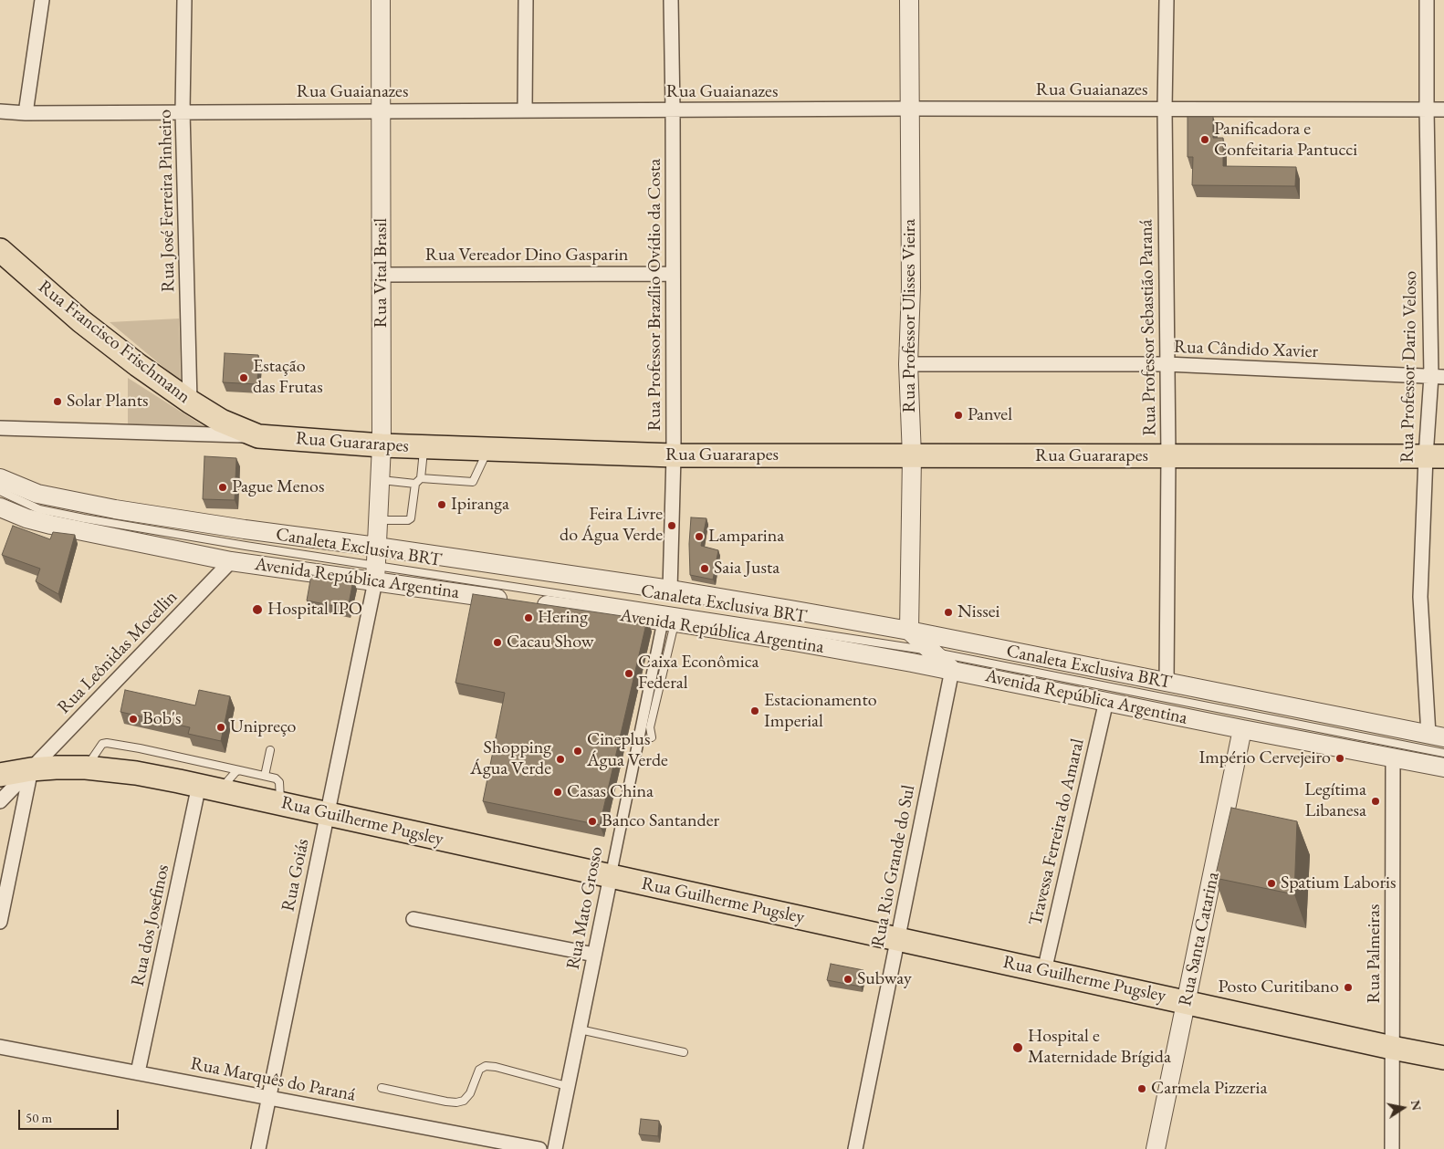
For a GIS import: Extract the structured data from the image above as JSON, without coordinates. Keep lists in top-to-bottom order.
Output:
{
  "streets": {
    "main road": ["Rua Francisco Frischmann", "Rua Guararapes", "Rua Guilherme Pugsley"],
    "street": [
      "Rua Guaianazes",
      "Rua José Ferreira Pinheiro",
      "Rua Vereador Dino Gasparin",
      "Rua Vital Brasil",
      "Rua Professor Brazílio Ovídio da Costa",
      "Rua Professor Ulisses Vieira",
      "Rua Professor Sebastião Paraná",
      "Rua Cândido Xavier",
      "Rua Professor Dario Veloso",
      "Avenida República Argentina",
      "Rua Leônidas Mocellin",
      "Travessa Ferreira do Amaral",
      "Rua Rio Grande do Sul",
      "Rua Goiás",
      "Rua Mato Grosso",
      "Rua dos Josefinos",
      "Rua Santa Catarina",
      "Rua Palmeiras",
      "Rua Marquês do Paraná"
    ],
    "lane": ["Canaleta Exclusiva BRT"]
  },
  "crossings": [
    ["Rua Guaianazes", "Rua José Ferreira Pinheiro"],
    ["Rua Guaianazes", "Rua Vital Brasil"],
    ["Rua Guaianazes", "Rua Professor Brazílio Ovídio da Costa"],
    ["Rua Guaianazes", "Rua Professor Ulisses Vieira"],
    ["Rua Guaianazes", "Rua Professor Sebastião Paraná"],
    ["Rua Guaianazes", "Rua Professor Dario Veloso"],
    ["Rua José Ferreira Pinheiro", "Rua Francisco Frischmann"],
    ["Rua Vereador Dino Gasparin", "Rua Vital Brasil"],
    ["Rua Vereador Dino Gasparin", "Rua Professor Brazílio Ovídio da Costa"],
    ["Rua Vital Brasil", "Rua Guararapes"],
    ["Rua Vital Brasil", "Canaleta Exclusiva BRT"],
    ["Rua Vital Brasil", "Avenida República Argentina"],
    ["Rua Vital Brasil", "Rua Goiás"],
    ["Rua Professor Brazílio Ovídio da Costa", "Rua Guararapes"],
    ["Rua Professor Brazílio Ovídio da Costa", "Avenida República Argentina"],
    ["Rua Professor Ulisses Vieira", "Rua Cândido Xavier"],
    ["Rua Professor Ulisses Vieira", "Rua Guararapes"],
    ["Rua Professor Ulisses Vieira", "Avenida República Argentina"],
    ["Rua Professor Sebastião Paraná", "Rua Cândido Xavier"],
    ["Rua Professor Sebastião Paraná", "Rua Guararapes"],
    ["Rua Professor Sebastião Paraná", "Avenida República Argentina"],
    ["Rua Francisco Frischmann", "Rua Guararapes"],
    ["Rua Cândido Xavier", "Rua Professor Dario Veloso"],
    ["Rua Professor Dario Veloso", "Rua Guararapes"],
    ["Rua Professor Dario Veloso", "Avenida República Argentina"],
    ["Canaleta Exclusiva BRT", "Avenida República Argentina"],
    ["Canaleta Exclusiva BRT", "Rua Goiás"],
    ["Avenida República Argentina", "Rua Leônidas Mocellin"],
    ["Avenida República Argentina", "Travessa Ferreira do Amaral"],
    ["Avenida República Argentina", "Rua Rio Grande do Sul"],
    ["Avenida República Argentina", "Rua Goiás"],
    ["Avenida República Argentina", "Rua Mato Grosso"],
    ["Avenida República Argentina", "Rua Santa Catarina"],
    ["Avenida República Argentina", "Rua Palmeiras"],
    ["Rua Leônidas Mocellin", "Rua Guilherme Pugsley"],
    ["Rua Guilherme Pugsley", "Travessa Ferreira do Amaral"],
    ["Rua Guilherme Pugsley", "Rua Rio Grande do Sul"],
    ["Rua Guilherme Pugsley", "Rua Goiás"],
    ["Rua Guilherme Pugsley", "Rua Mato Grosso"],
    ["Rua Guilherme Pugsley", "Rua dos Josefinos"],
    ["Rua Guilherme Pugsley", "Rua Santa Catarina"],
    ["Rua Guilherme Pugsley", "Rua Palmeiras"],
    ["Rua Goiás", "Rua Marquês do Paraná"],
    ["Rua dos Josefinos", "Rua Marquês do Paraná"]
  ],
  "places": [
    "Panificadora e Confeitaria Pantucci",
    "Estação das Frutas",
    "Solar Plants",
    "Panvel",
    "Pague Menos",
    "Ipiranga",
    "Feira Livre do Água Verde",
    "Lamparina",
    "Saia Justa",
    "Hospital IPO",
    "Nissei",
    "Hering",
    "Cacau Show",
    "Caixa Econômica Federal",
    "Estacionamento Imperial",
    "Bob's",
    "Unipreço",
    "Cineplus Água Verde",
    "Império Cervejeiro",
    "Shopping Água Verde",
    "Casas China",
    "Legítima Libanesa",
    "Banco Santander",
    "Spatium Laboris",
    "Subway",
    "Posto Curitibano",
    "Hospital e Maternidade Brígida",
    "Carmela Pizzeria"
  ],
  "scale_bar": "50 m",
  "north": "right"
}
